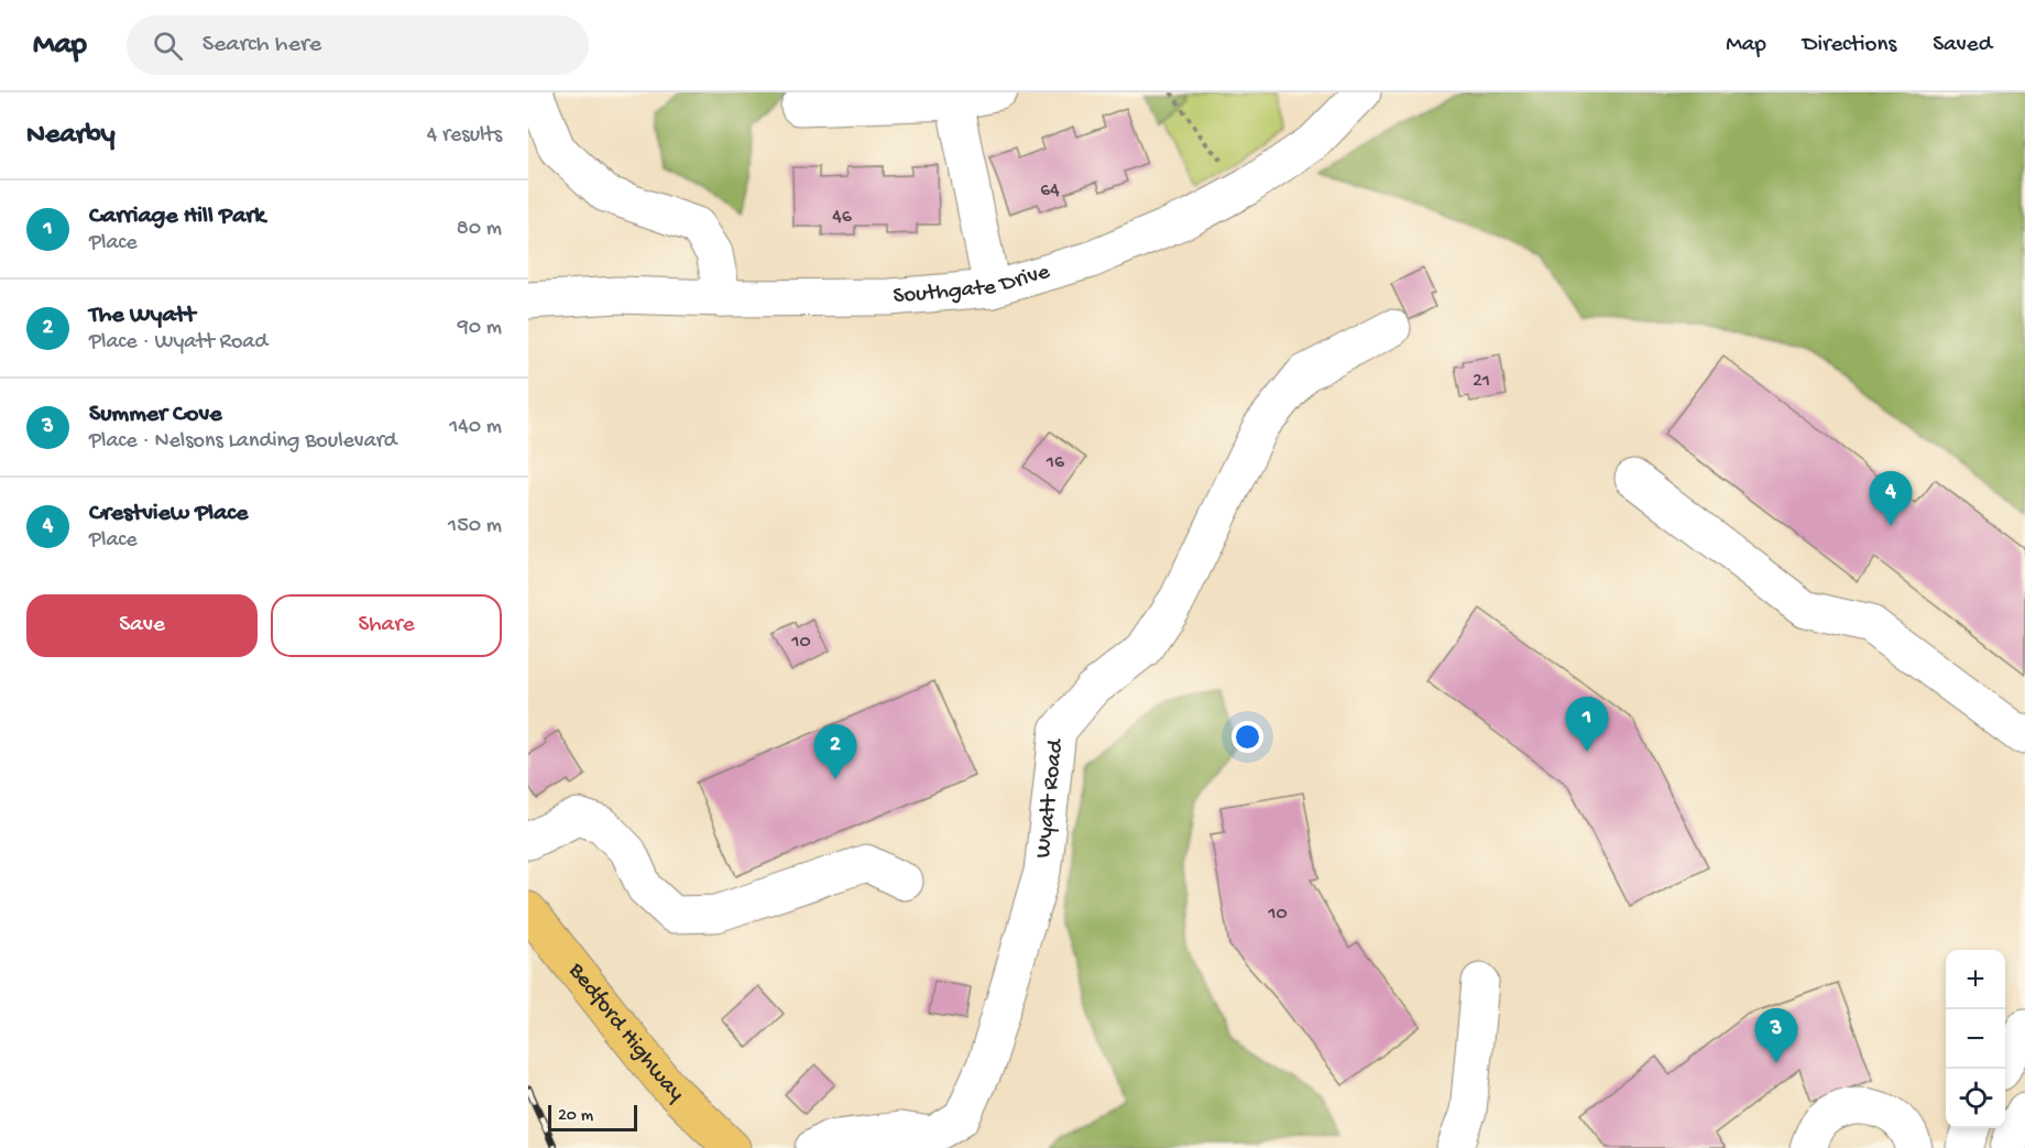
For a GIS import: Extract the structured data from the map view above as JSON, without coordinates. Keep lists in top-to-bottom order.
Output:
{
  "streets": {
    "main road": ["Bedford Highway"],
    "street": ["Southgate Drive", "Wyatt Road"]
  },
  "house_numbers": [
    "64",
    "46",
    "21",
    "16",
    "10",
    "10"
  ],
  "scale_bar": "20 m",
  "page": {
    "header": "Map",
    "search": "Search here",
    "nav": ["Map", "Directions", "Saved"],
    "heading": ["Nearby", "4 results"],
    "list": [
      {
        "mark": "1",
        "name": "Carriage Hill Park",
        "note": "Place",
        "value": "80 m"
      },
      {
        "mark": "2",
        "name": "The Wyatt",
        "note": "Place · Wyatt Road",
        "value": "90 m"
      },
      {
        "mark": "3",
        "name": "Summer Cove",
        "note": "Place · Nelsons Landing Boulevard",
        "value": "140 m"
      },
      {
        "mark": "4",
        "name": "Crestview Place",
        "note": "Place",
        "value": "150 m"
      }
    ],
    "pins": [
      "4",
      "1",
      "2",
      "3"
    ],
    "buttons": ["Save", "Share"],
    "map_buttons": ["+", "−"],
    "scale": "20 m"
  }
}
